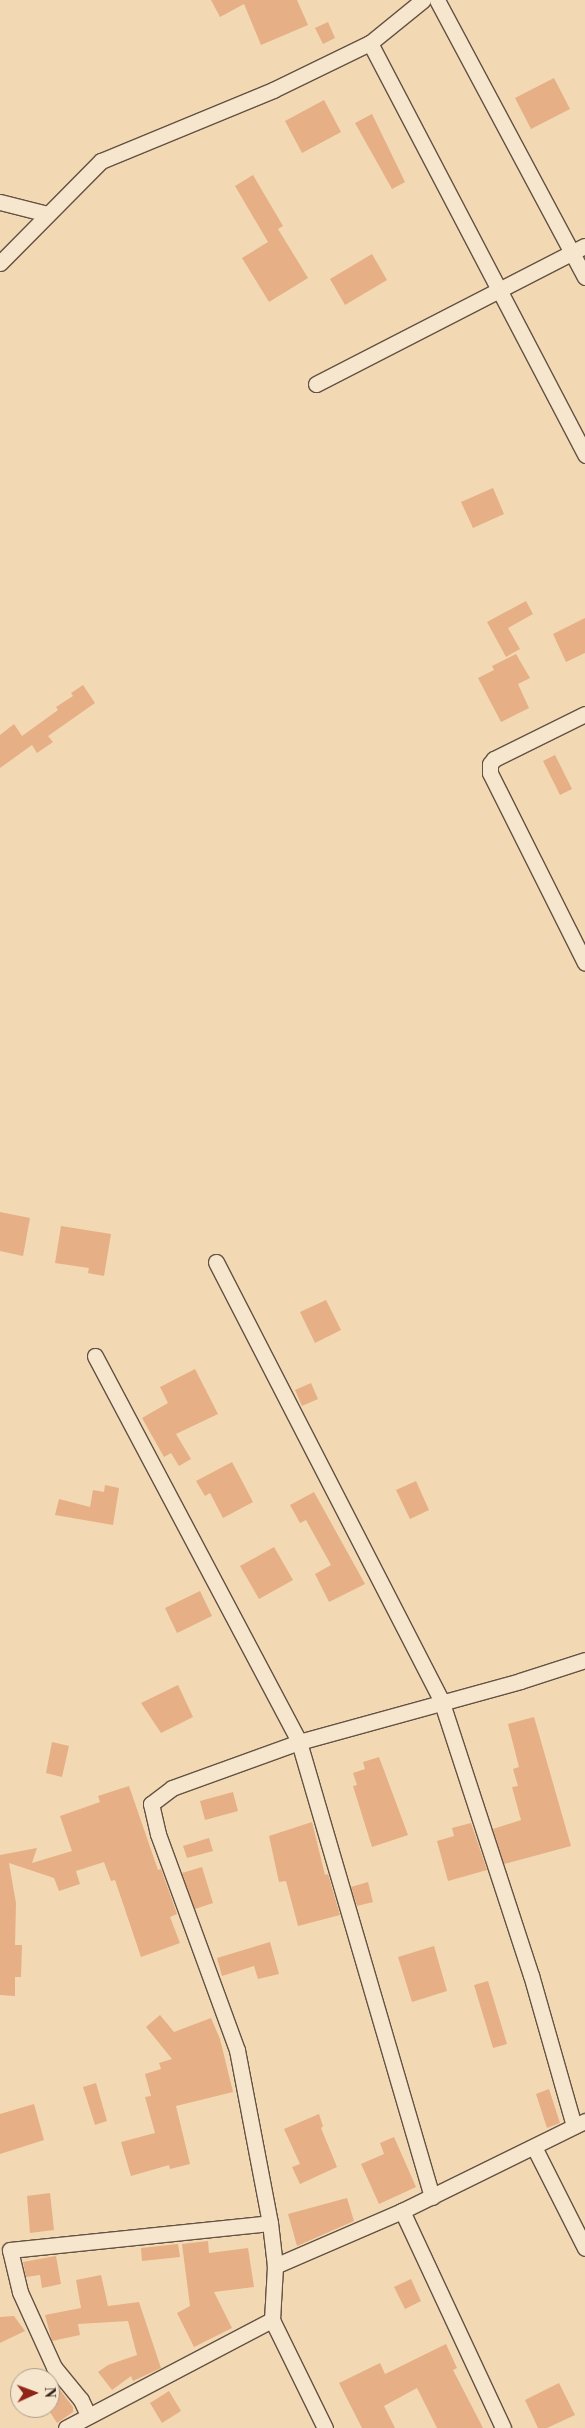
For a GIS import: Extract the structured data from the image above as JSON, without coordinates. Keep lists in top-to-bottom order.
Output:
{
  "north": "right"
}
